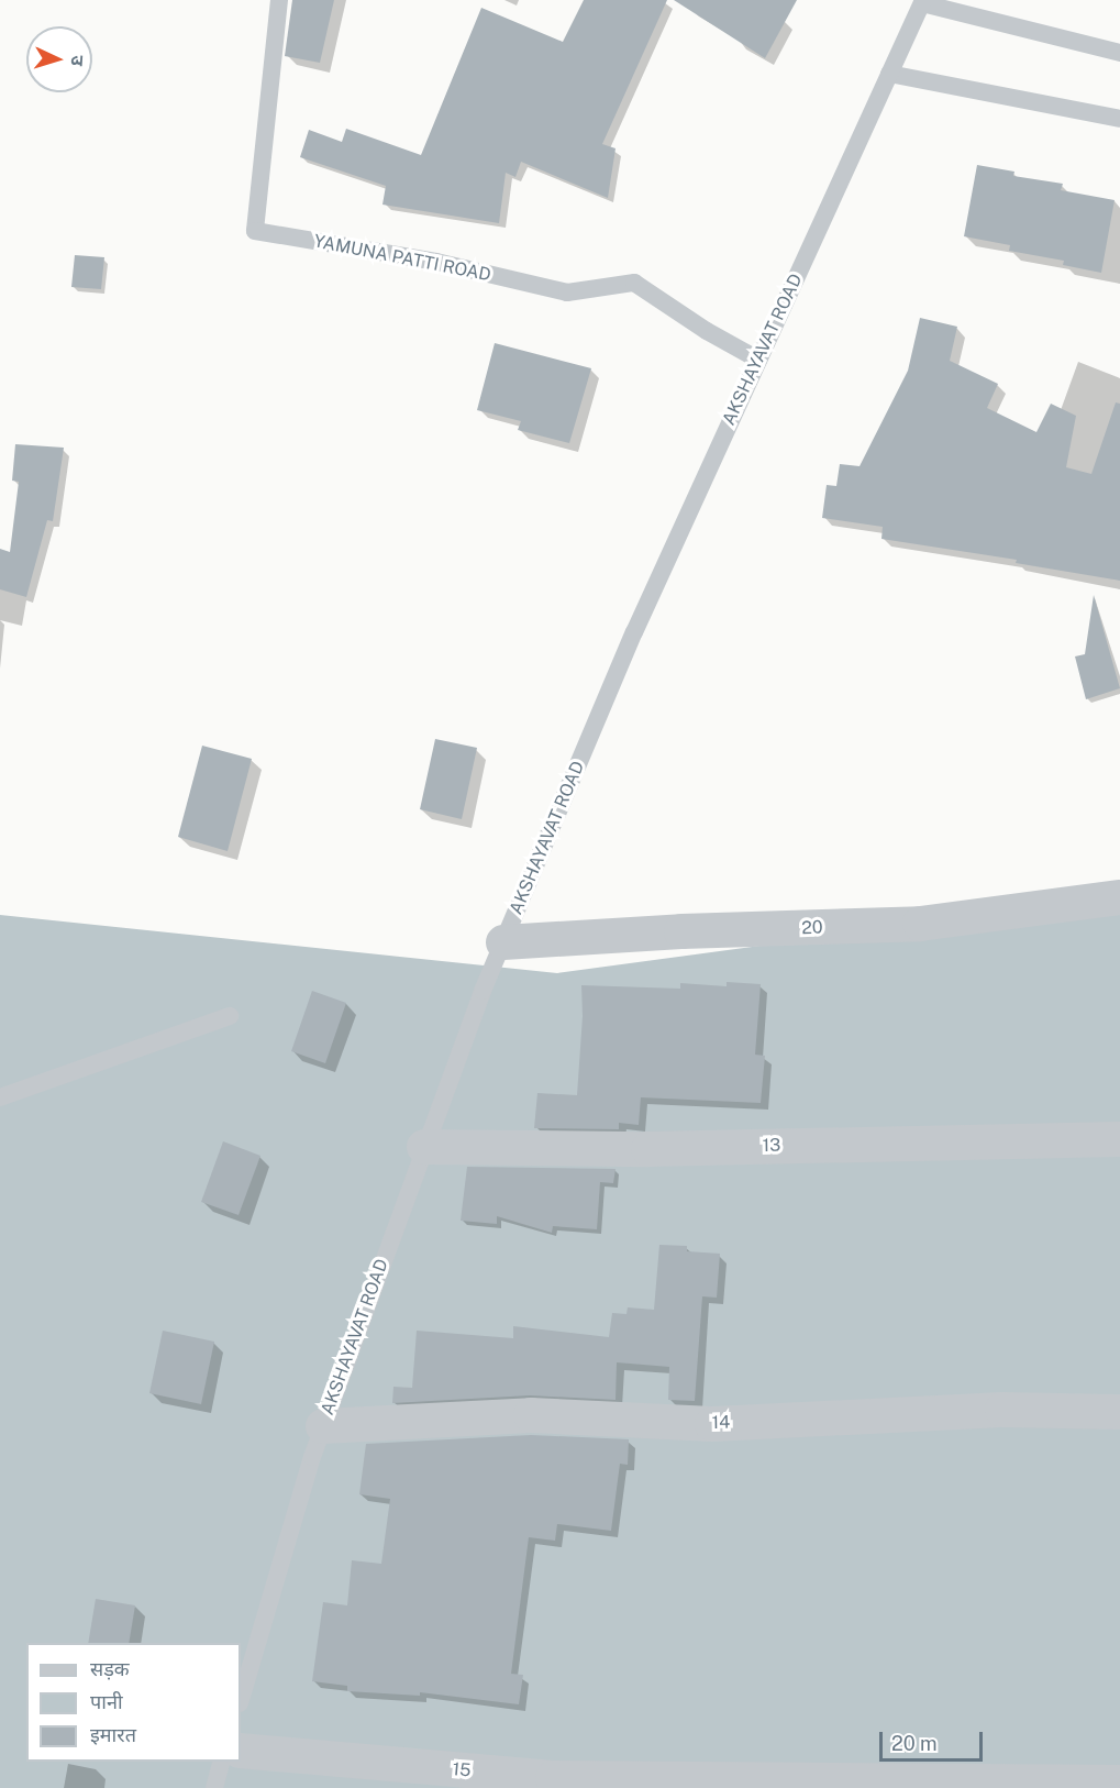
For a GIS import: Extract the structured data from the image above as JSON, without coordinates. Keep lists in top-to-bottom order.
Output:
{
  "streets": {
    "street": [
      "20",
      "13",
      "14",
      "15"
    ],
    "lane": ["YAMUNA PATTI ROAD", "AKSHAYAVAT ROAD"]
  },
  "crossings": [
    ["YAMUNA PATTI ROAD", "AKSHAYAVAT ROAD"],
    ["AKSHAYAVAT ROAD", "20"],
    ["AKSHAYAVAT ROAD", "13"],
    ["AKSHAYAVAT ROAD", "14"]
  ],
  "legend": ["सड़क", "पानी", "इमारत"],
  "scale_bar": "20 m",
  "north": "right"
}
